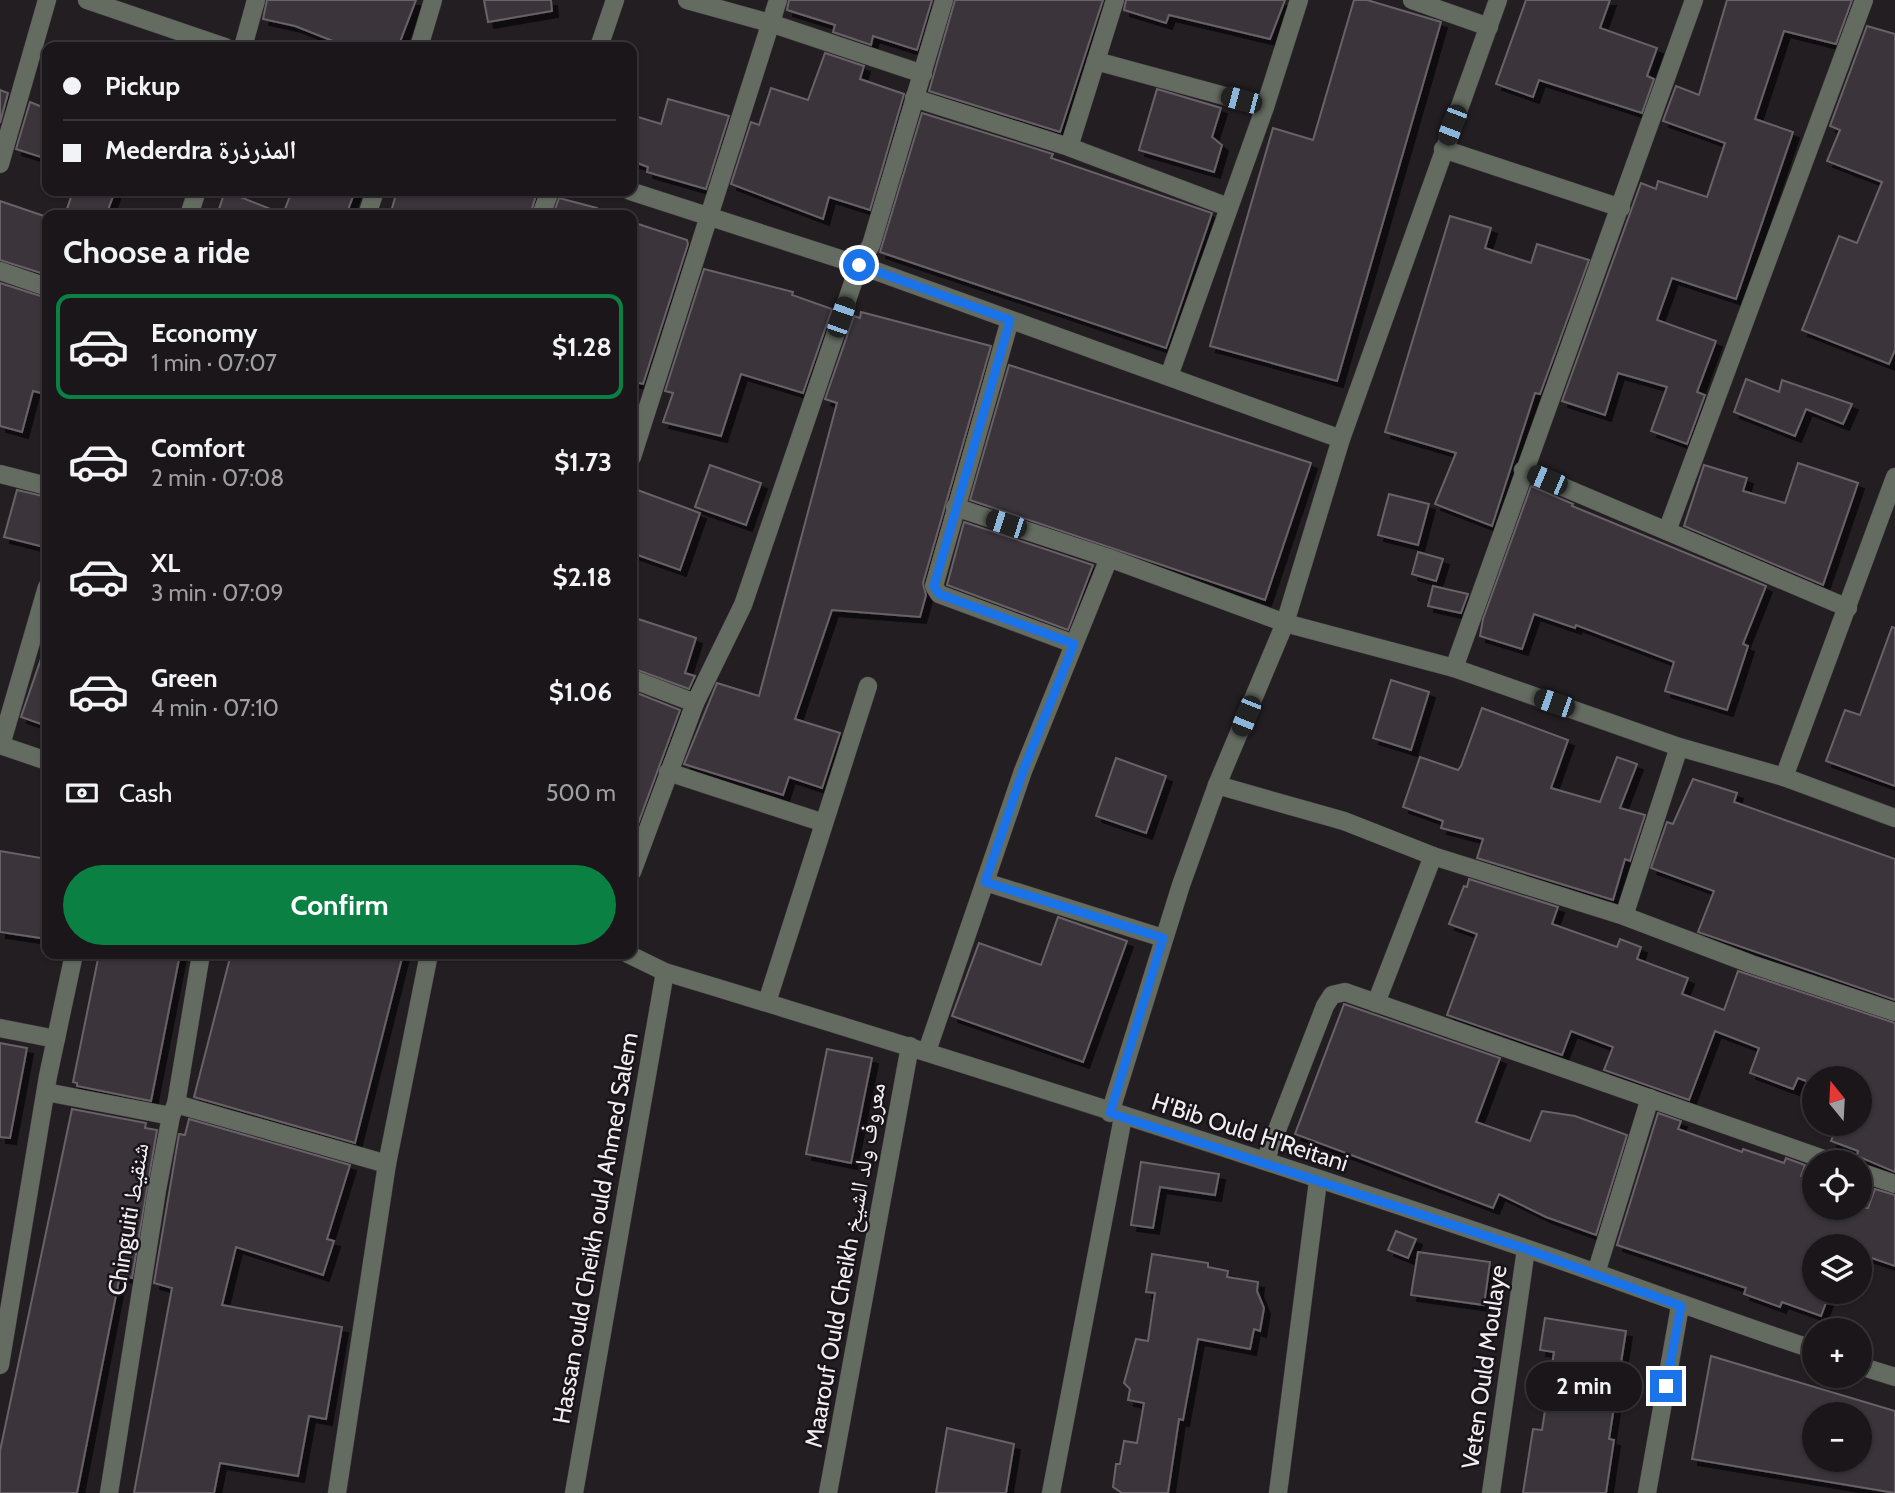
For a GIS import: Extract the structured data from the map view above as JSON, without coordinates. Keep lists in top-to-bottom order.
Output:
{
  "streets": {
    "street": [
      "H'Bib Ould H'Reitani",
      "Chinguiti شنقيط",
      "Hassan ould Cheikh ould Ahmed Salem",
      "Maarouf Ould Cheikh معروف ولد الشيخ",
      "Veten Ould Moulaye"
    ]
  },
  "crossings": [
    ["H'Bib Ould H'Reitani", "Hassan ould Cheikh ould Ahmed Salem"],
    ["H'Bib Ould H'Reitani", "Maarouf Ould Cheikh معروف ولد الشيخ"],
    ["H'Bib Ould H'Reitani", "Veten Ould Moulaye"]
  ],
  "north": "top",
  "page": {
    "banner": ["Pickup", "Mederdra المذرذرة"],
    "heading": "Choose a ride",
    "list": [
      {
        "name": "Economy",
        "note": "1 min · 07:07",
        "value": "$1.28"
      },
      {
        "name": "Comfort",
        "note": "2 min · 07:08",
        "value": "$1.73"
      },
      {
        "name": "XL",
        "note": "3 min · 07:09",
        "value": "$2.18"
      },
      {
        "name": "Green",
        "note": "4 min · 07:10",
        "value": "$1.06"
      }
    ],
    "pay": ["Cash", "500 m"],
    "buttons": "Confirm",
    "map_buttons": ["+", "−"],
    "bubble": "2 min"
  }
}
